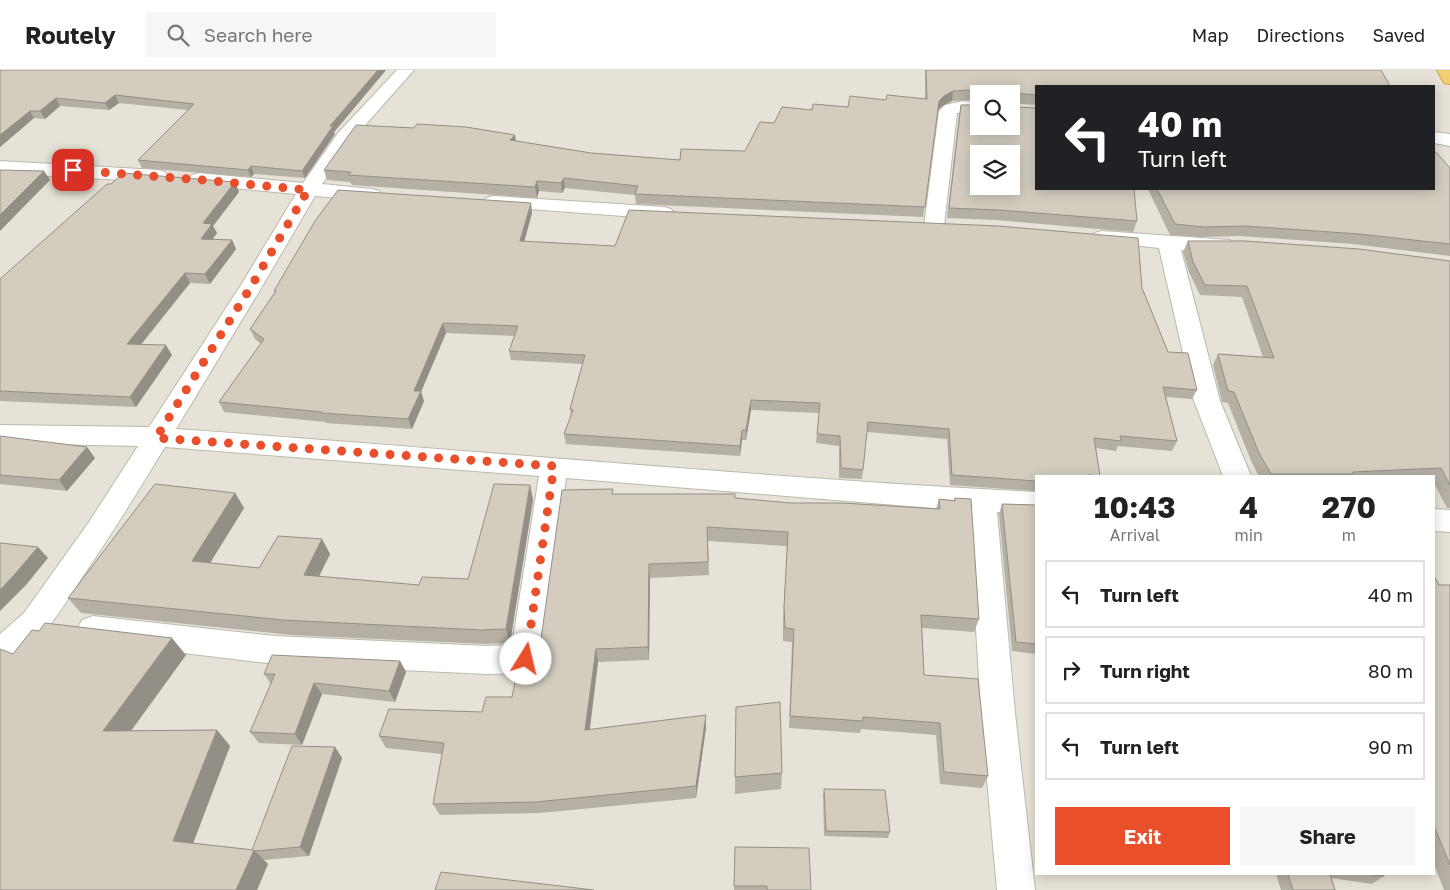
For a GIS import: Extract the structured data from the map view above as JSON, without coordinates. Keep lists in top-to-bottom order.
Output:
{
  "page": {
    "header": "Routely",
    "search": "Search here",
    "nav": ["Map", "Directions", "Saved"],
    "turn": ["40 m", "Turn left"],
    "eta": [
      "10:43",
      "Arrival",
      "4",
      "min",
      "270",
      "m"
    ],
    "list": [
      {
        "name": "Turn left",
        "value": "40 m"
      },
      {
        "name": "Turn right",
        "value": "80 m"
      },
      {
        "name": "Turn left",
        "value": "90 m"
      }
    ],
    "buttons": ["Exit", "Share"]
  }
}
